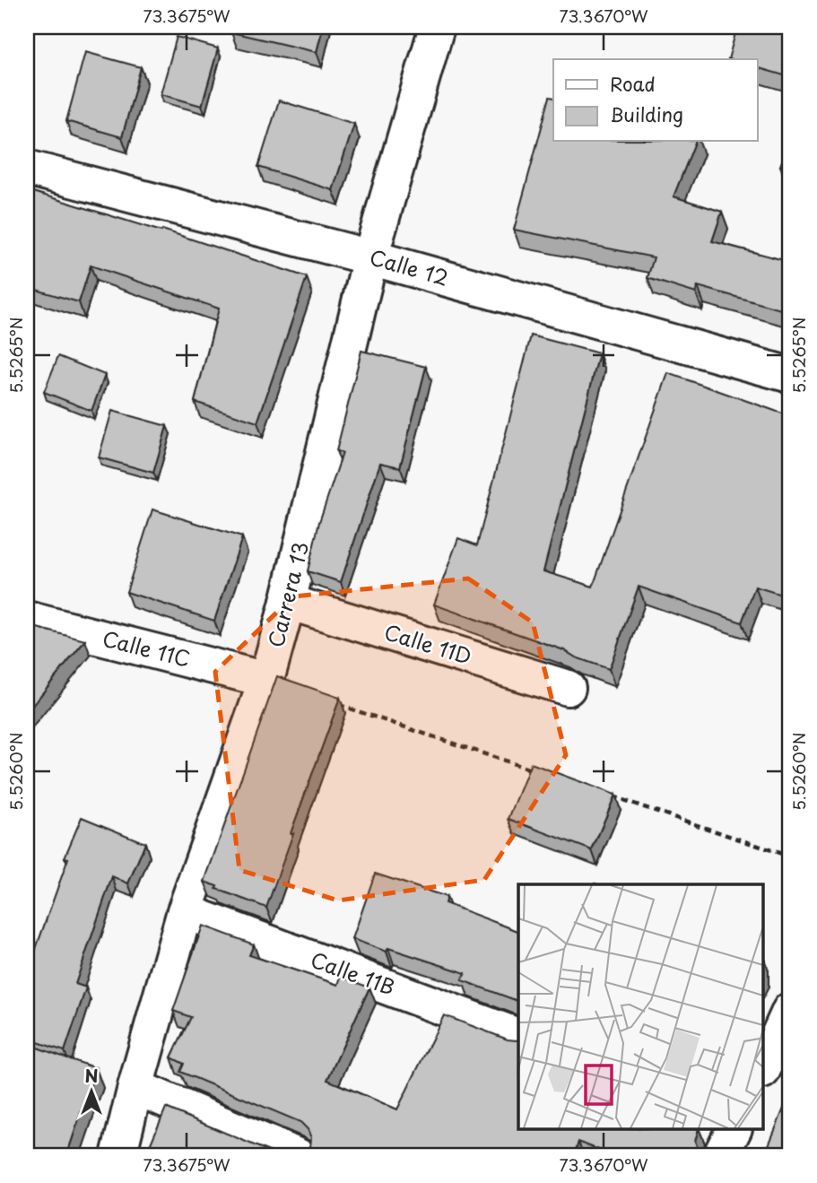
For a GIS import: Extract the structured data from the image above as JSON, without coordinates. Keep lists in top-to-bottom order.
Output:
{
  "streets": {
    "street": [
      "Calle 12",
      "Carrera 13",
      "Calle 11D",
      "Calle 11C",
      "Calle 11B"
    ]
  },
  "crossings": [
    ["Calle 12", "Carrera 13"],
    ["Carrera 13", "Calle 11D"],
    ["Carrera 13", "Calle 11C"],
    ["Carrera 13", "Calle 11B"]
  ],
  "legend": ["Road", "Building"],
  "north": "top",
  "coordinates": [
    "73.3675°W",
    "73.3670°W",
    "5.5265°N",
    "5.5260°N"
  ]
}
